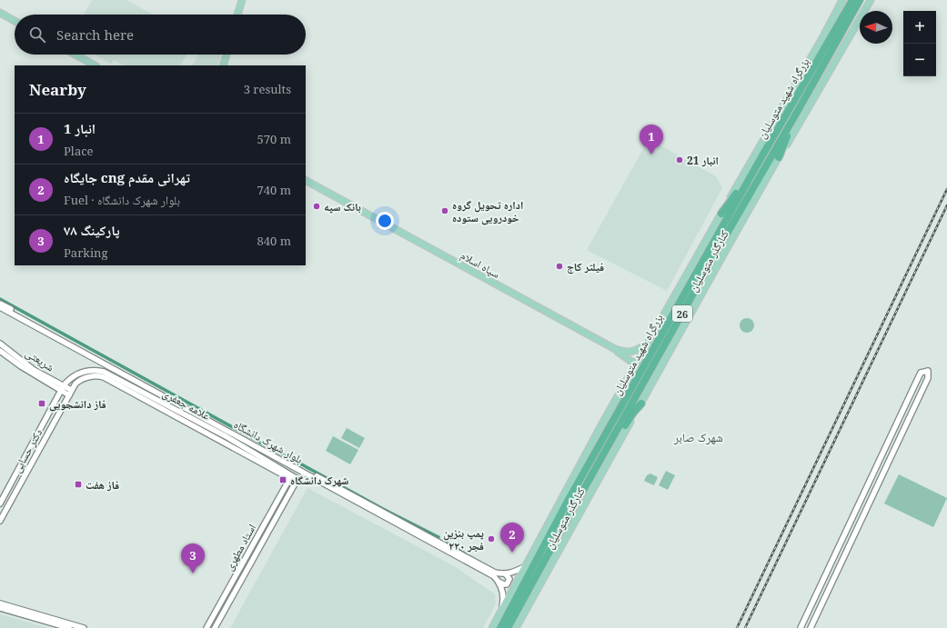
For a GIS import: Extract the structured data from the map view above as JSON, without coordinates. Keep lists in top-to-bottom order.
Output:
{
  "streets": {
    "highway": ["بزرگراه شهید متوسلیان", "26"],
    "main road": ["کنارگذر متوسلیان", "سپاه اسلام"],
    "street": [
      "شریعتی",
      "علامه جعفری",
      "بلوار شهرک دانشگاه",
      "دکتر حسابی",
      "استاد مطهری"
    ]
  },
  "crossings": [
    ["کنارگذر متوسلیان", "سپاه اسلام"],
    ["شریعتی", "علامه جعفری"],
    ["شریعتی", "دکتر حسابی"],
    ["علامه جعفری", "دکتر حسابی"],
    ["علامه جعفری", "استاد مطهری"]
  ],
  "districts": ["شهرک صابر"],
  "places": {
    "other": [
      "انبار 21",
      "بانک سپه",
      "اداره تحویل گروه خودرویی ستوده",
      "فیلتر کاج",
      "پمپ بنزین ۲۲۰ فجر"
    ],
    "transit": ["فاز دانشجویی", "شهرک دانشگاه", "فاز هفت"]
  },
  "north": "left",
  "page": {
    "map_buttons": ["+", "−"],
    "search": "Search here",
    "heading": ["Nearby", "3 results"],
    "list": [
      {
        "mark": "1",
        "name": "انبار 1",
        "note": "Place",
        "value": "570 m"
      },
      {
        "mark": "2",
        "name": "جایگاه cng تهرانی مقدم",
        "note": "Fuel · بلوار شهرک دانشگاه",
        "value": "740 m"
      },
      {
        "mark": "3",
        "name": "پارکینگ ۷۸",
        "note": "Parking",
        "value": "840 m"
      }
    ],
    "pins": ["1", "2", "3"]
  }
}
